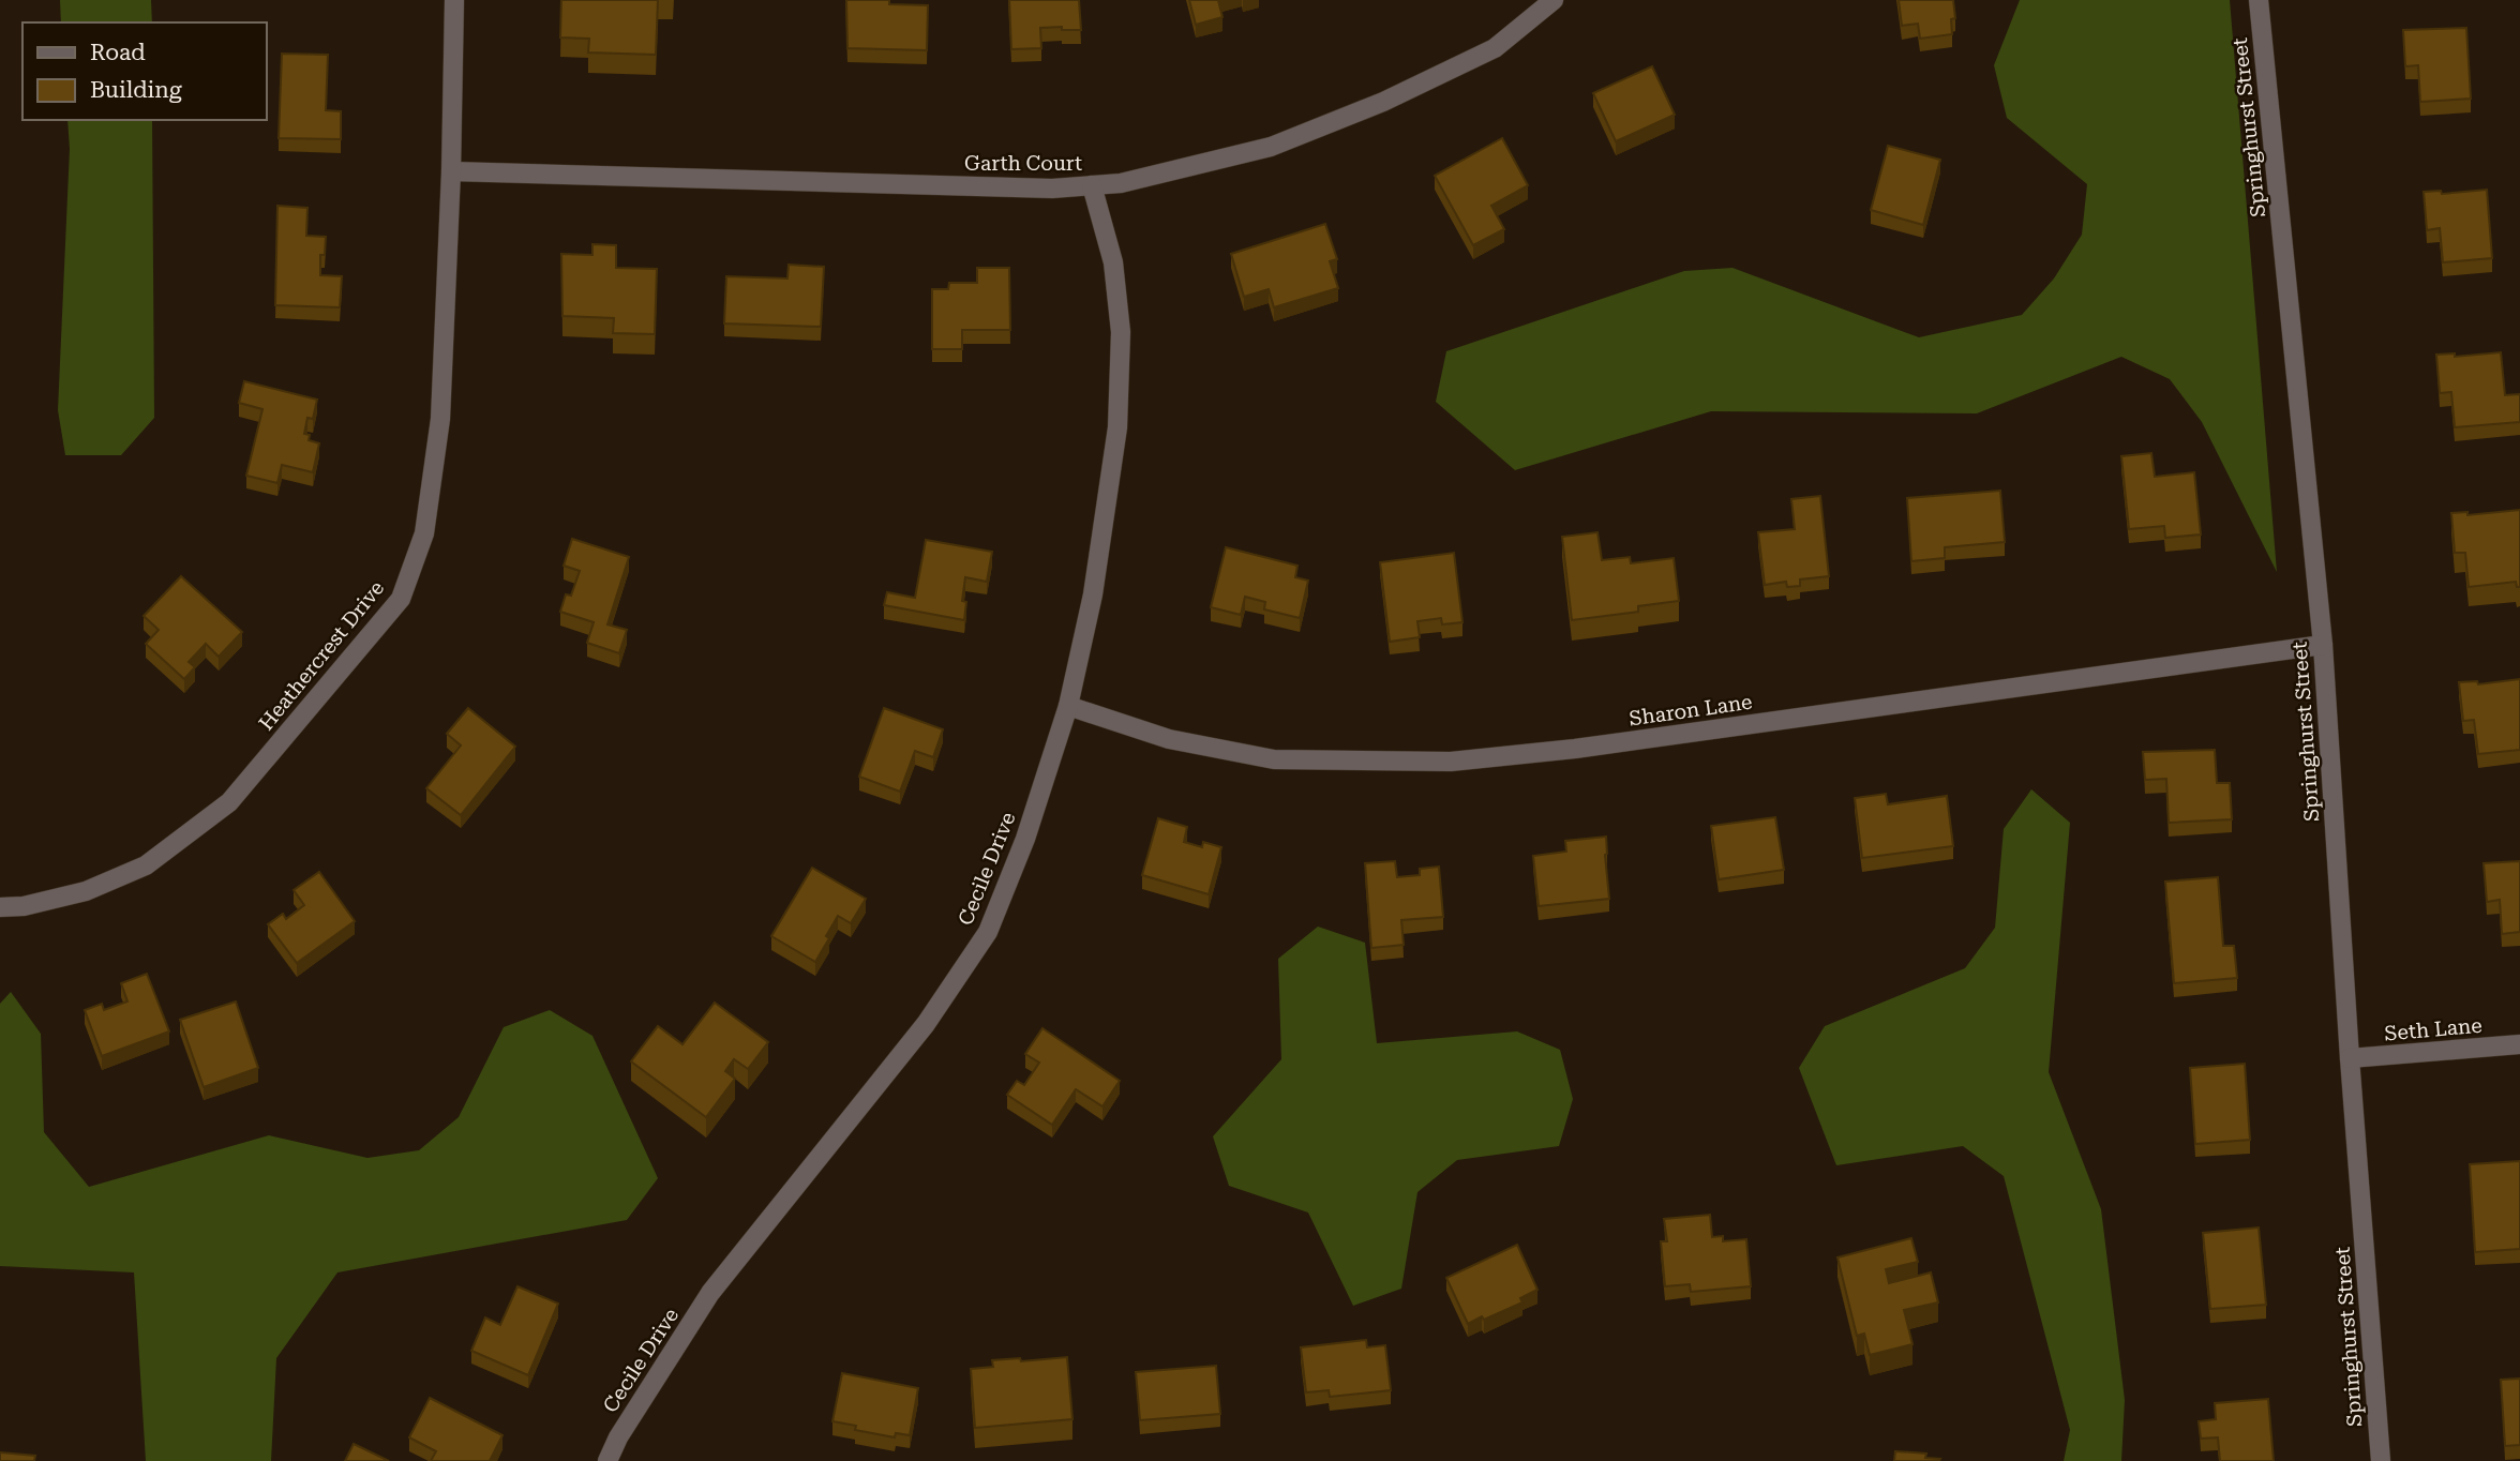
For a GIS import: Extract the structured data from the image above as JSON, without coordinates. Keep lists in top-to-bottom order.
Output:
{
  "streets": {
    "street": [
      "Springhurst Street",
      "Garth Court",
      "Heathercrest Drive",
      "Sharon Lane",
      "Cecile Drive",
      "Seth Lane"
    ]
  },
  "crossings": [
    ["Springhurst Street", "Sharon Lane"],
    ["Springhurst Street", "Seth Lane"],
    ["Garth Court", "Heathercrest Drive"],
    ["Garth Court", "Cecile Drive"],
    ["Sharon Lane", "Cecile Drive"]
  ],
  "legend": ["Road", "Building"]
}
